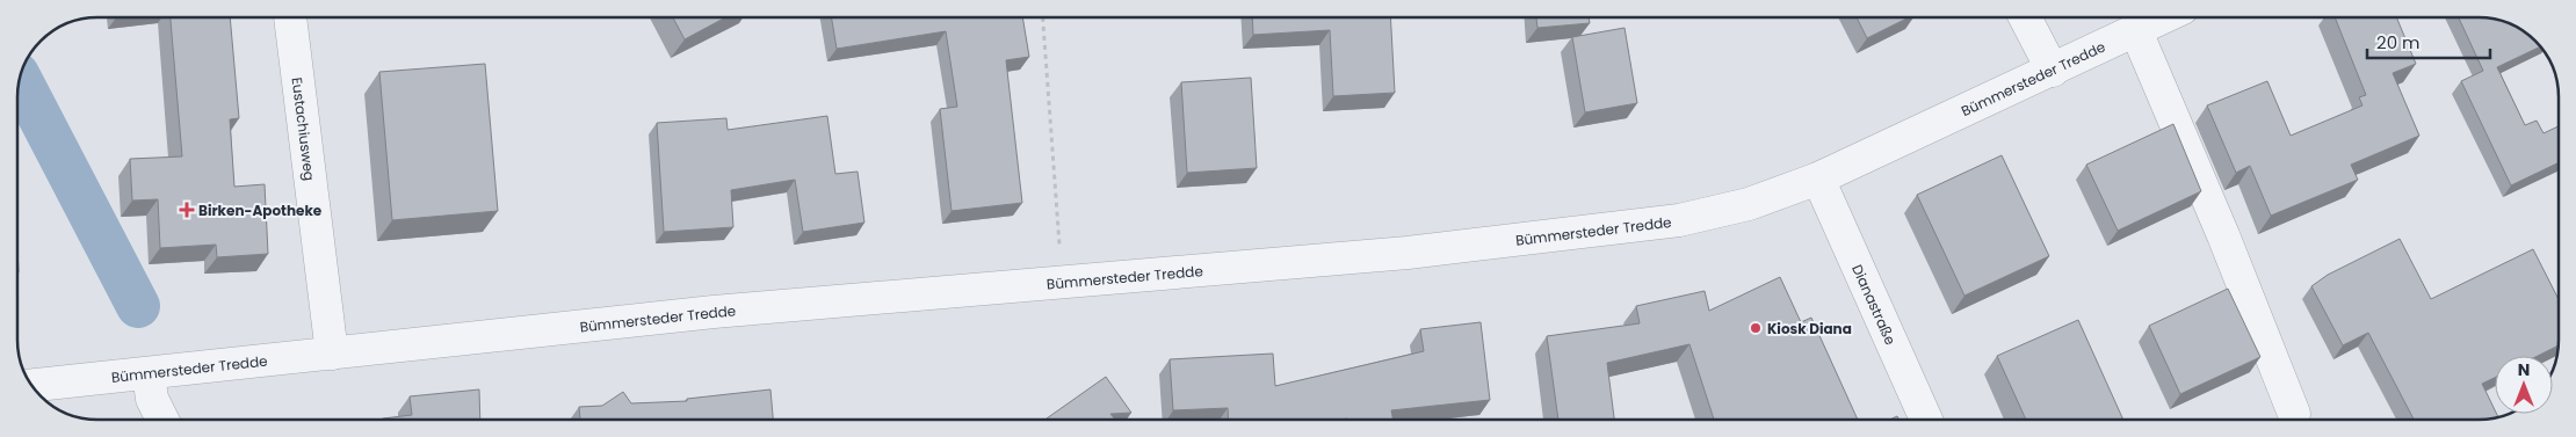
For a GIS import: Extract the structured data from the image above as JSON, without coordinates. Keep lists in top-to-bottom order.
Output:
{
  "streets": {
    "street": ["Bümmersteder Tredde", "Eustachiusweg", "Dianastraße"]
  },
  "crossings": [
    ["Bümmersteder Tredde", "Eustachiusweg"],
    ["Bümmersteder Tredde", "Dianastraße"]
  ],
  "places": {
    "health": ["Birken-Apotheke"],
    "other": ["Kiosk Diana"]
  },
  "scale_bar": "20 m",
  "north": "top"
}
